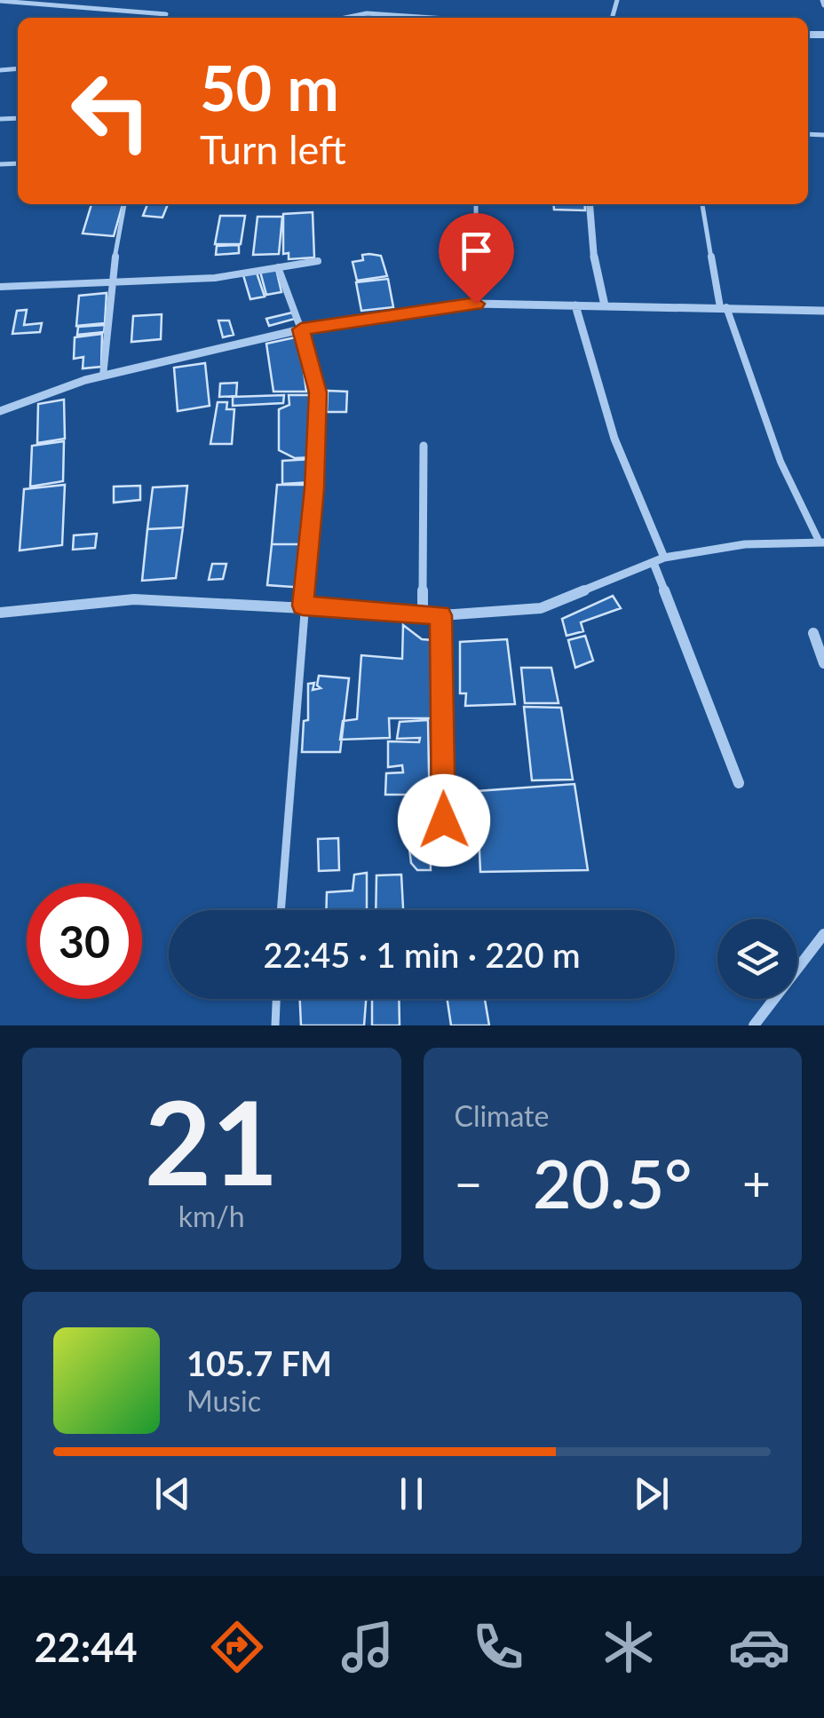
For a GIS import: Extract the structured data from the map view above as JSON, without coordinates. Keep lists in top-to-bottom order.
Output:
{
  "page": {
    "turn": ["50 m", "Turn left"],
    "limit": "30",
    "trip": "22:45 · 1 min · 220 m",
    "tile": [
      ["21", "km/h"],
      "Climate"
    ],
    "heat": ["−", "20.5°", "+"],
    "song": ["105.7 FM", "Music"],
    "tabs": "22:44"
  }
}
